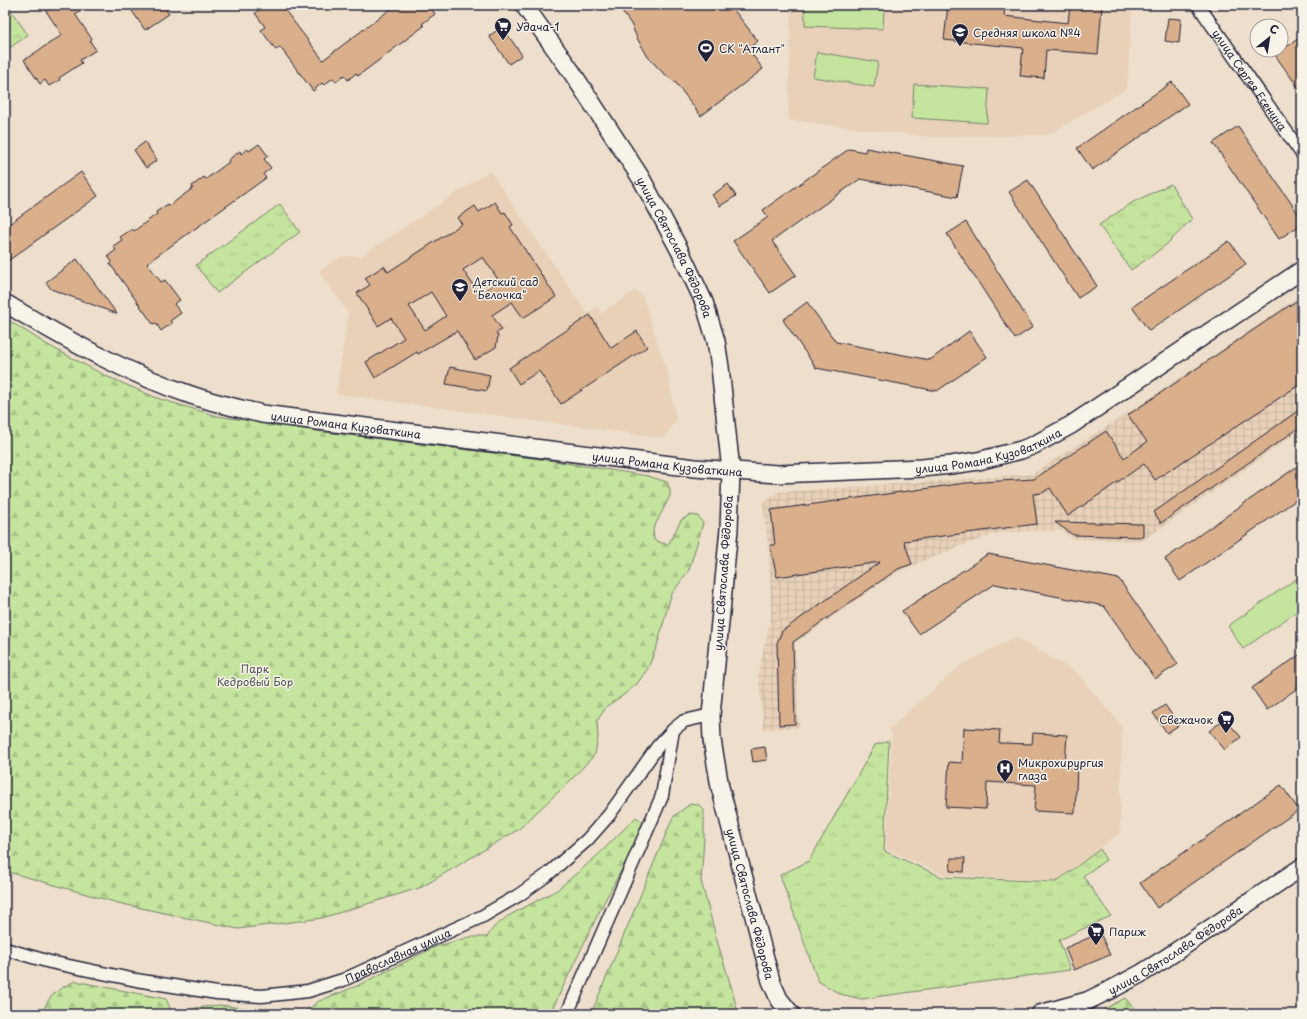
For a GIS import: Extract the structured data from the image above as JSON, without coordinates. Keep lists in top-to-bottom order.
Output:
{
  "streets": {
    "street": [
      "улица Сергея Есенина",
      "улица Святослава Фёдорова",
      "улица Романа Кузоваткина",
      "Православная улица"
    ]
  },
  "crossings": [
    ["улица Святослава Фёдорова", "улица Романа Кузоваткина"],
    ["улица Святослава Фёдорова", "Православная улица"]
  ],
  "parks": ["Парк Кедровый Бор"],
  "places": {
    "supermarket": ["Удача-1", "Свежачок", "Париж"],
    "school or university": ["Средняя школа №4", "Детский сад \"Белочка\""],
    "sports": ["СК \"Атлант\""],
    "hospital": ["Микрохирургия глаза"]
  },
  "north": "top right"
}
